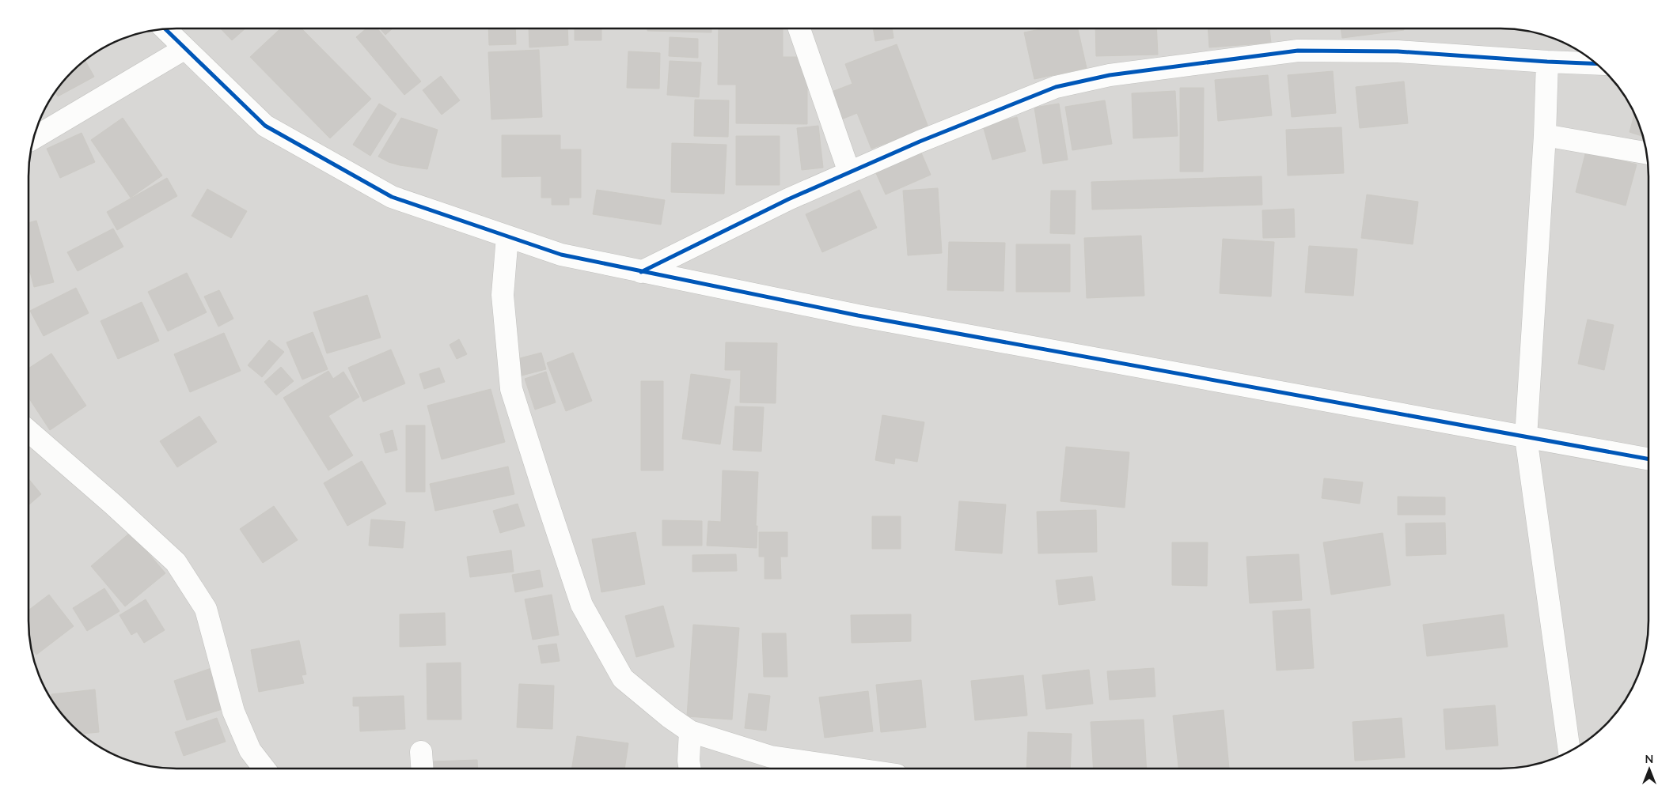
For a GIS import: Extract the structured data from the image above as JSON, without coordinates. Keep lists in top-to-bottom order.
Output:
{
  "north": "top"
}
